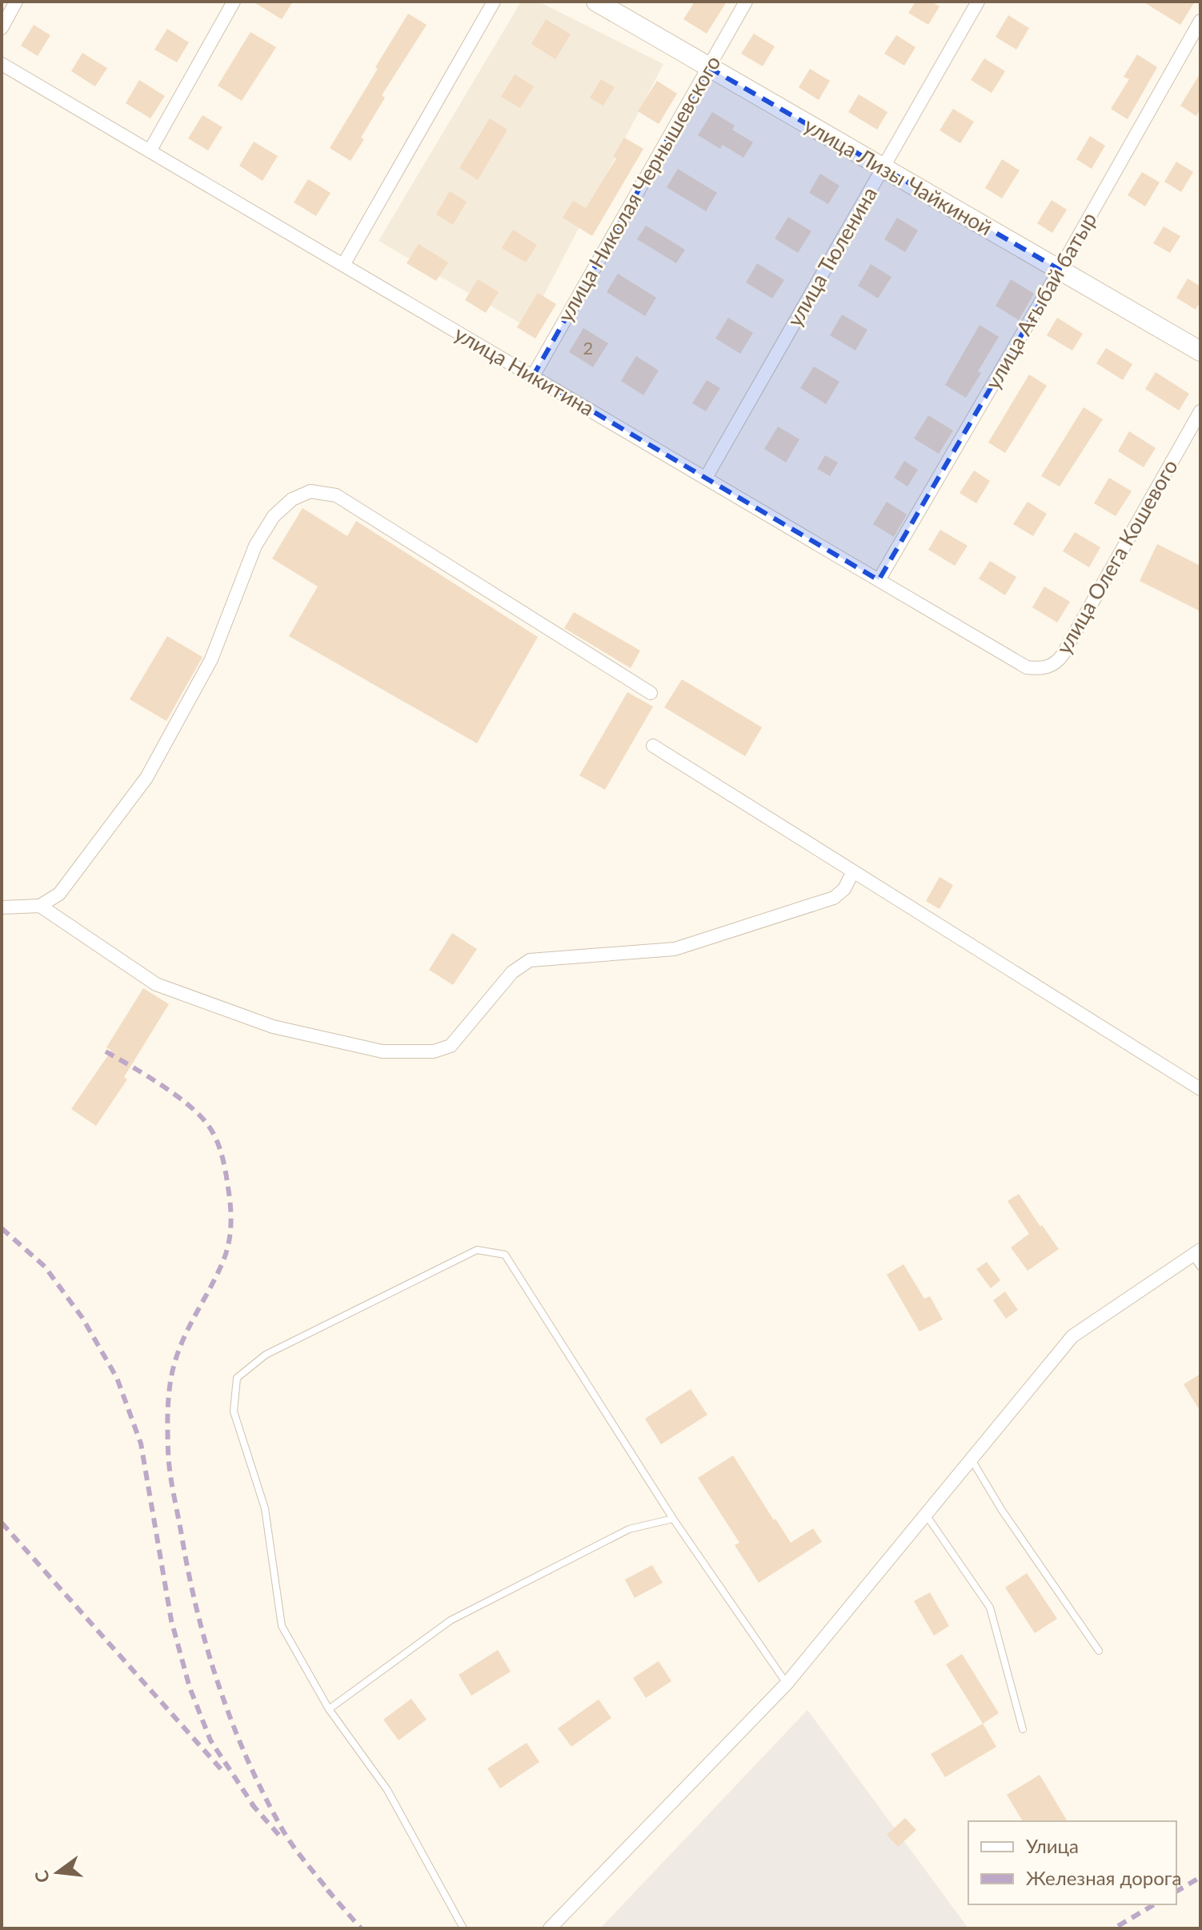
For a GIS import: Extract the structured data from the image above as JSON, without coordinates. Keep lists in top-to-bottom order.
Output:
{
  "streets": {
    "street": [
      "улица Лизы Чайкиной",
      "улица Николая Чернышевского",
      "улица Тюленина",
      "улица Ағыбай батыр",
      "улица Никитина",
      "улица Олега Кошевого"
    ]
  },
  "crossings": [
    ["улица Лизы Чайкиной", "улица Николая Чернышевского"],
    ["улица Лизы Чайкиной", "улица Тюленина"],
    ["улица Лизы Чайкиной", "улица Ағыбай батыр"],
    ["улица Николая Чернышевского", "улица Никитина"],
    ["улица Тюленина", "улица Никитина"],
    ["улица Ағыбай батыр", "улица Никитина"],
    ["улица Никитина", "улица Олега Кошевого"]
  ],
  "house_numbers": ["2"],
  "legend": ["Улица", "Железная дорога"],
  "north": "left"
}
